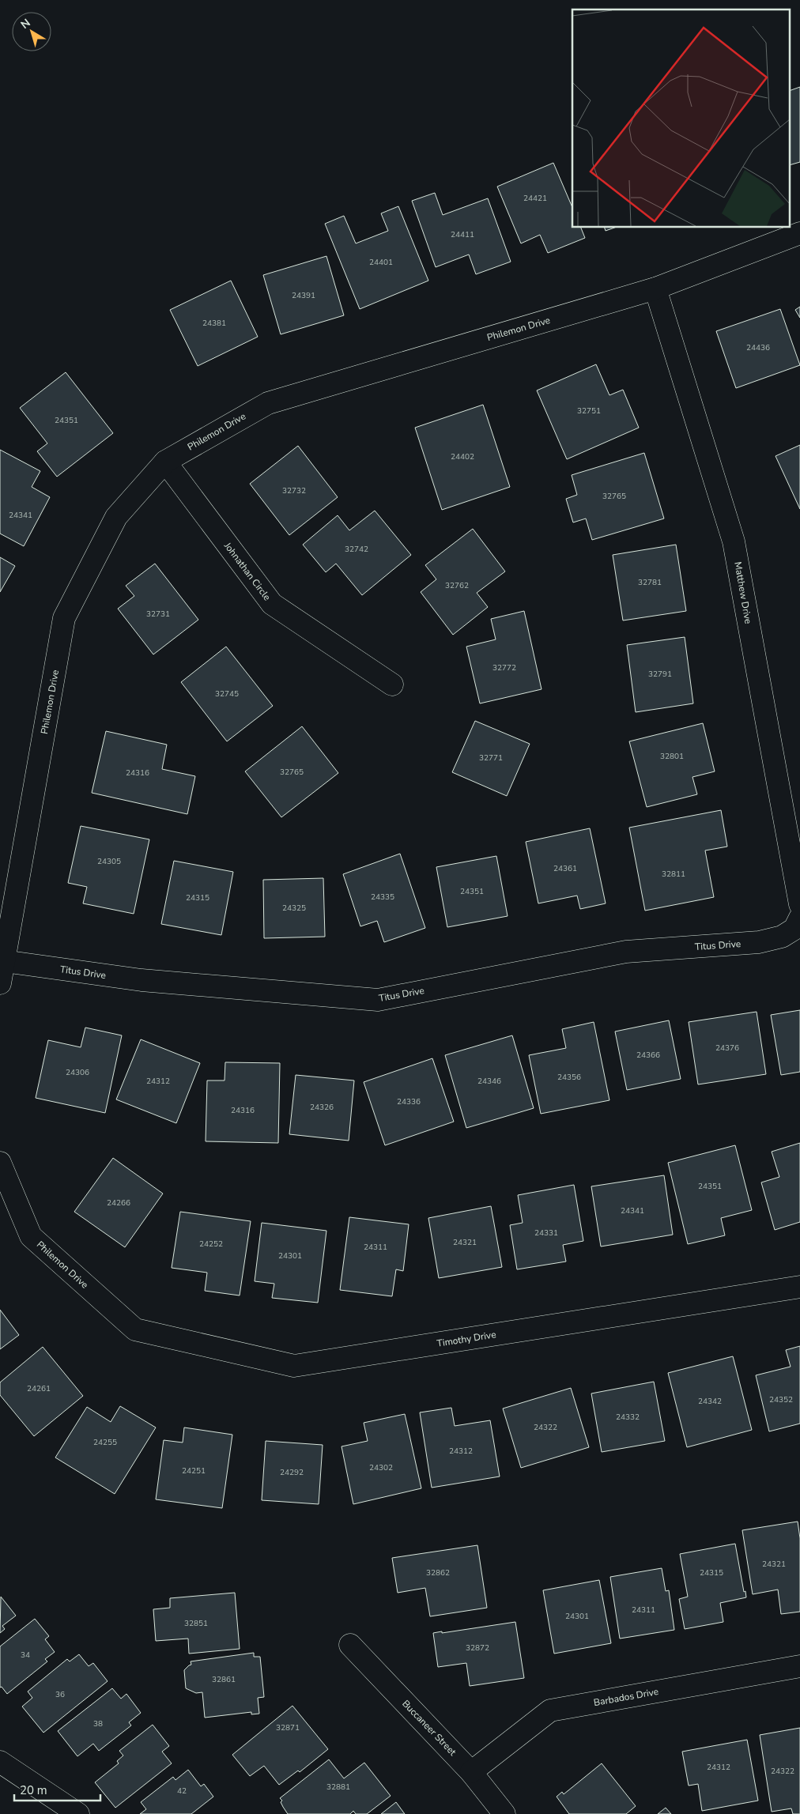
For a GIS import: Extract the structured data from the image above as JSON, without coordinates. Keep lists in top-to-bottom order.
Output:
{
  "streets": {
    "street": [
      "Philemon Drive",
      "Johnathan Circle",
      "Matthew Drive",
      "Titus Drive",
      "Timothy Drive",
      "Barbados Drive",
      "Buccaneer Street"
    ]
  },
  "crossings": [
    ["Philemon Drive", "Johnathan Circle"],
    ["Philemon Drive", "Matthew Drive"],
    ["Philemon Drive", "Titus Drive"],
    ["Philemon Drive", "Timothy Drive"],
    ["Barbados Drive", "Buccaneer Street"]
  ],
  "house_numbers": [
    "24421",
    "24411",
    "24401",
    "24391",
    "24381",
    "24436",
    "32751",
    "24351",
    "24402",
    "32732",
    "32765",
    "24341",
    "32742",
    "32781",
    "32762",
    "32731",
    "32772",
    "32791",
    "32745",
    "32801",
    "32771",
    "32765",
    "24316",
    "24305",
    "24361",
    "32811",
    "24351",
    "24335",
    "24315",
    "24325",
    "24376",
    "24366",
    "24306",
    "24356",
    "24312",
    "24346",
    "24336",
    "24326",
    "24316",
    "24351",
    "24266",
    "24341",
    "24331",
    "24321",
    "24252",
    "24311",
    "24301",
    "24261",
    "24352",
    "24342",
    "24332",
    "24322",
    "24255",
    "24312",
    "24302",
    "24251",
    "24292",
    "24321",
    "32862",
    "24315",
    "24311",
    "24301",
    "32851",
    "32872",
    "34",
    "32861",
    "36",
    "38",
    "32871",
    "24312",
    "24322",
    "32881",
    "42"
  ],
  "scale_bar": "20 m",
  "north": "top left"
}
